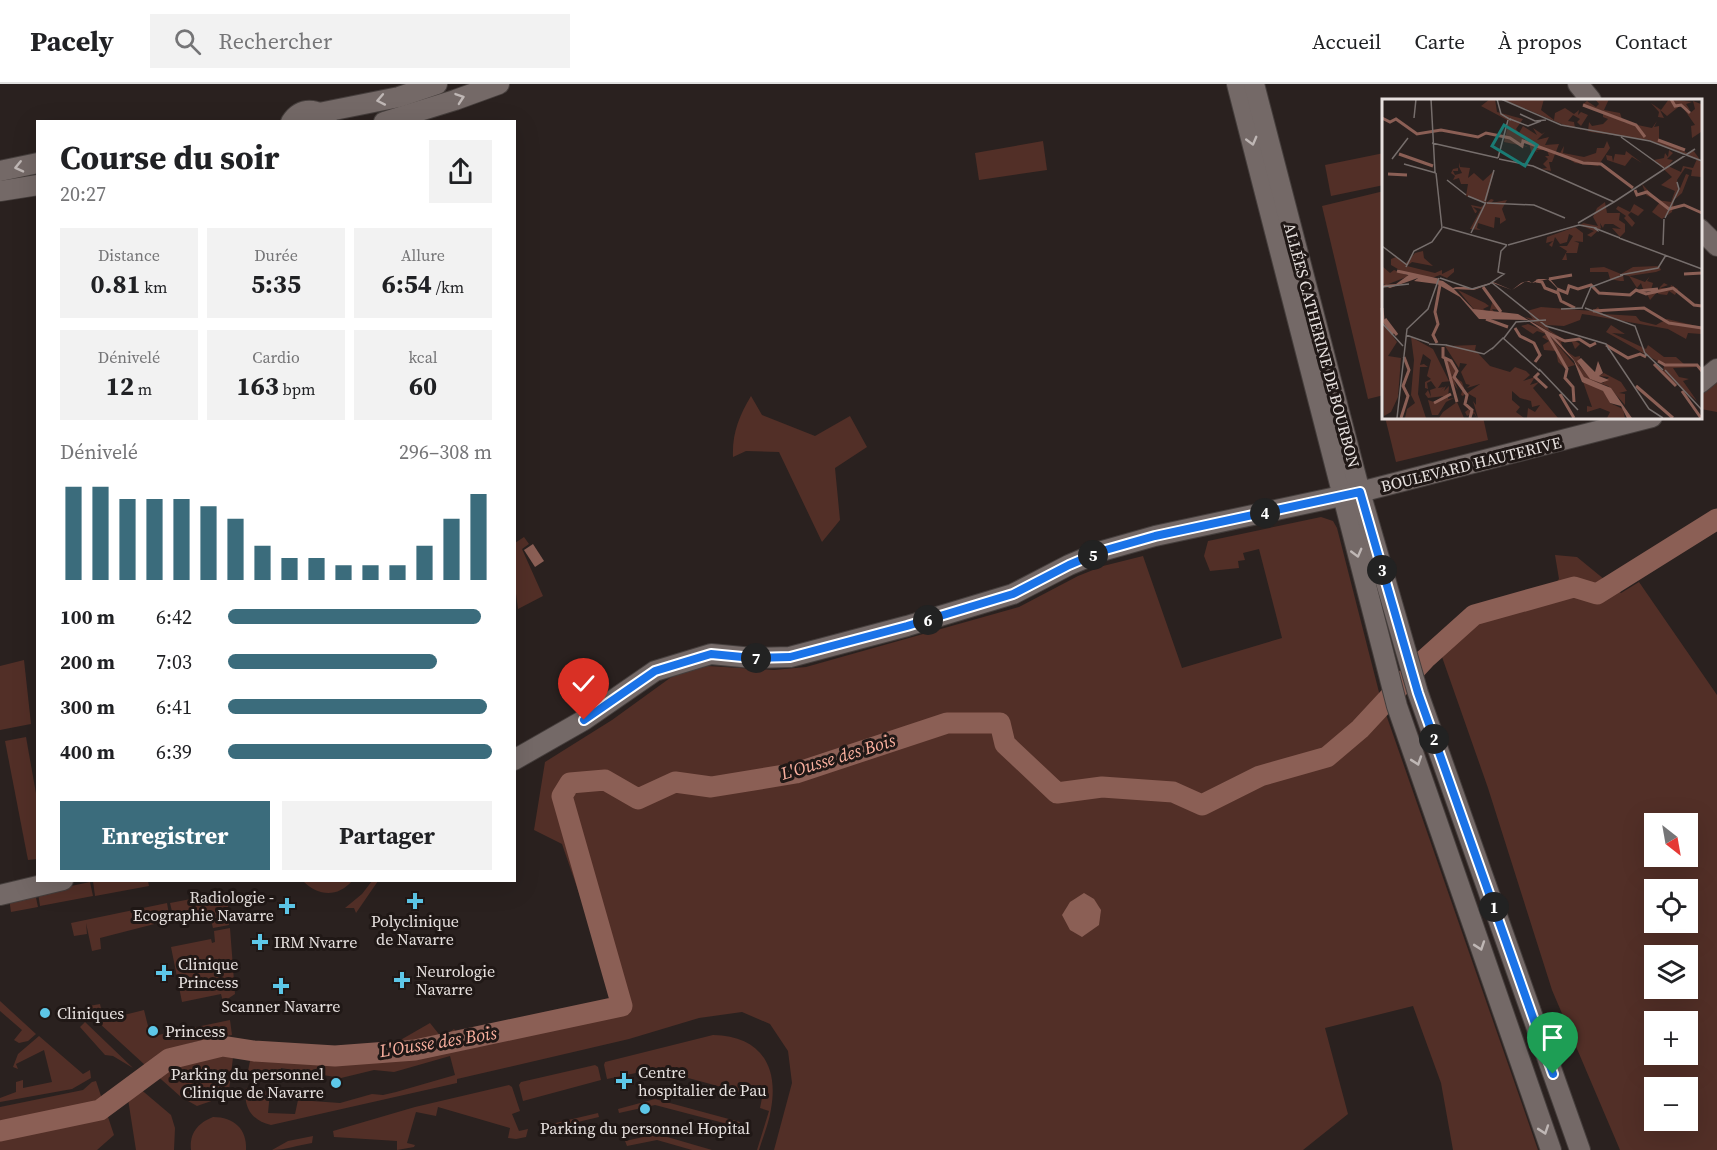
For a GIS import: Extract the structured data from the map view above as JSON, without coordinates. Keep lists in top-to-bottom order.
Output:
{
  "streets": {
    "main road": ["ALLÉES CATHERINE DE BOURBON", "BOULEVARD HAUTERIVE"]
  },
  "crossings": [
    ["ALLÉES CATHERINE DE BOURBON", "BOULEVARD HAUTERIVE"]
  ],
  "water": ["L'Ousse des Bois"],
  "places": {
    "health": [
      "Polyclinique de Navarre",
      "Radiologie - Ecographie Navarre",
      "IRM Nvarre",
      "Clinique Princess",
      "Neurologie Navarre",
      "Scanner Navarre",
      "Centre hospitalier de Pau"
    ],
    "other": [
      "Cliniques",
      "Princess",
      "Parking du personnel Clinique de Navarre",
      "Parking du personnel Hopital"
    ]
  },
  "north": "bottom right",
  "page": {
    "header": "Pacely",
    "search": "Rechercher",
    "nav": [
      "Accueil",
      "Carte",
      "À propos",
      "Contact"
    ],
    "heading": ["Course du soir", "20:27"],
    "stats": [
      ["Distance", "0.81 km"],
      ["Durée", "5:35"],
      ["Allure", "6:54 /km"],
      ["Dénivelé", "12 m"],
      ["Cardio", "163 bpm"],
      ["kcal", "60"]
    ],
    "chart": ["Dénivelé", "296–308 m"],
    "pins": [
      "4",
      "5",
      "3",
      "6",
      "7",
      "2",
      "1"
    ],
    "list": [
      {
        "name": "100 m",
        "note": "6:42"
      },
      {
        "name": "200 m",
        "note": "7:03"
      },
      {
        "name": "300 m",
        "note": "6:41"
      },
      {
        "name": "400 m",
        "note": "6:39"
      }
    ],
    "buttons": ["Enregistrer", "Partager"],
    "map_buttons": ["+", "−"]
  }
}
